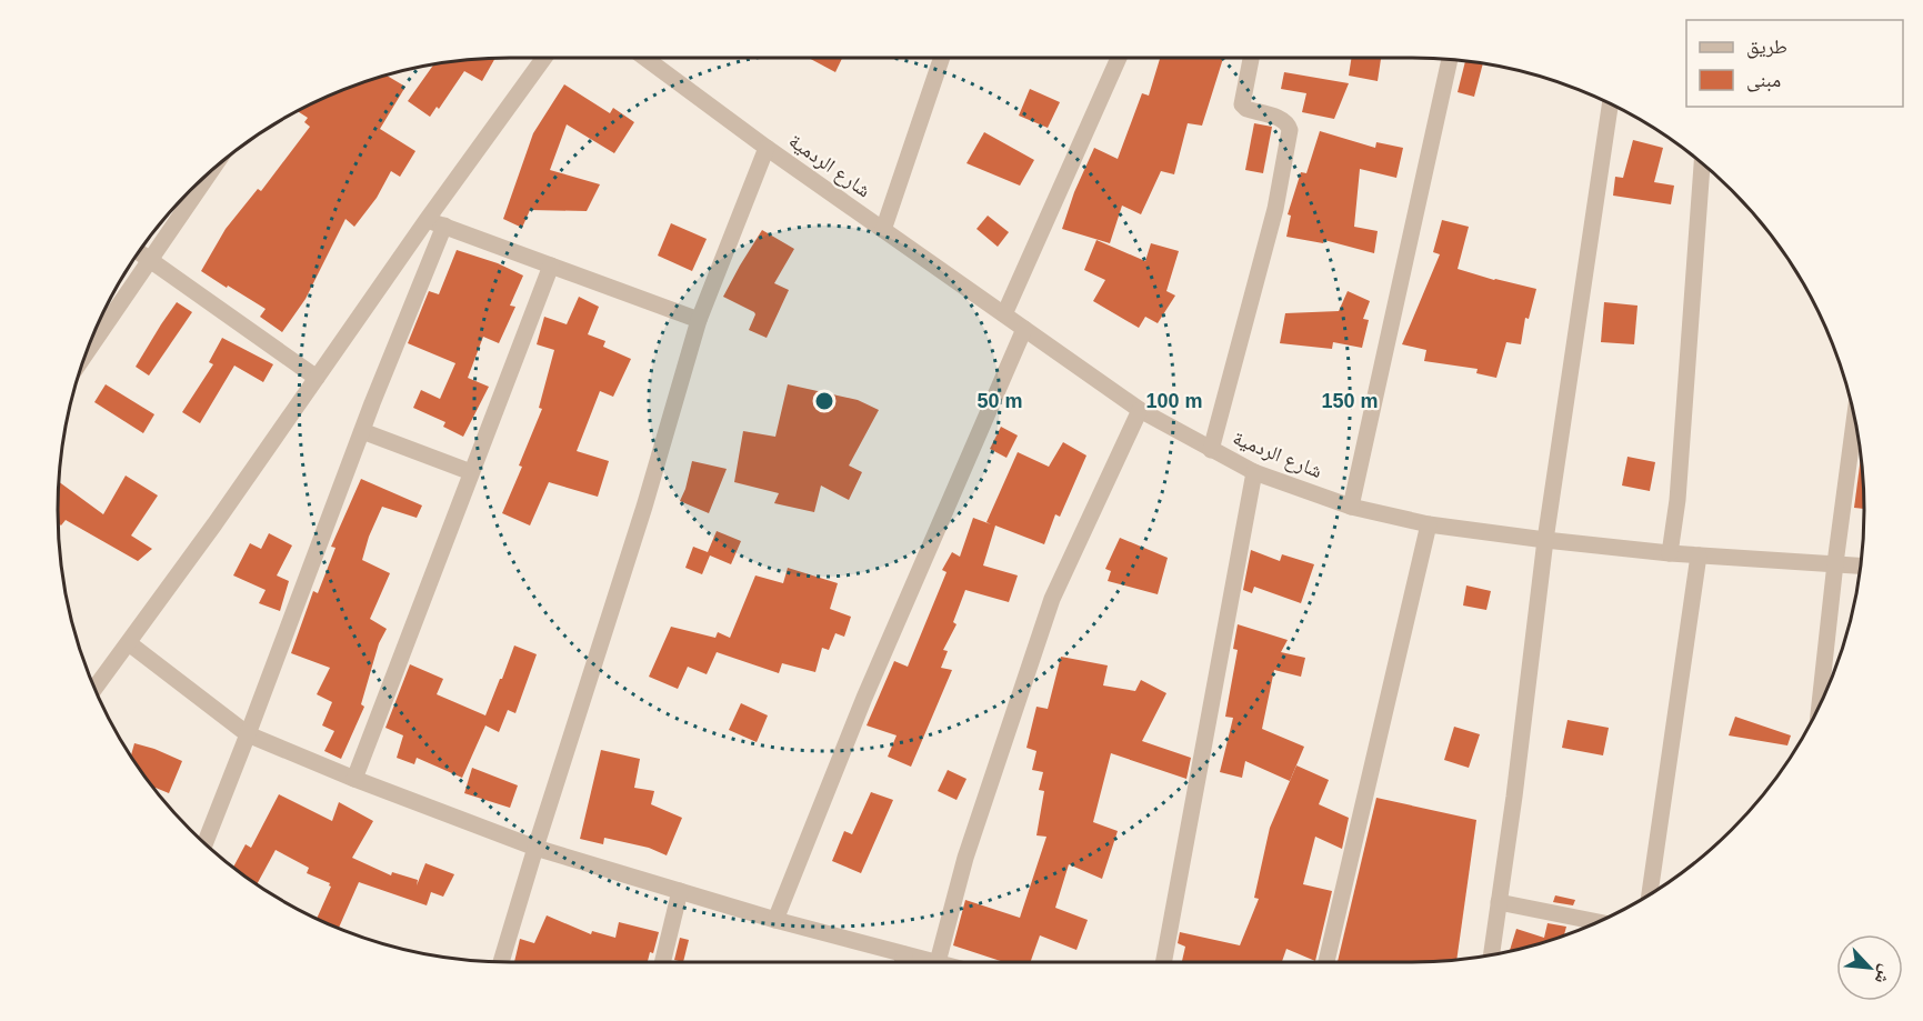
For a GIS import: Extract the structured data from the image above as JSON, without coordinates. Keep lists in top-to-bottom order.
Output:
{
  "streets": {
    "street": ["شارع الردمية"]
  },
  "legend": ["طريق", "مبنى"],
  "north": "bottom right",
  "rings": ["50 m", "100 m", "150 m"]
}
